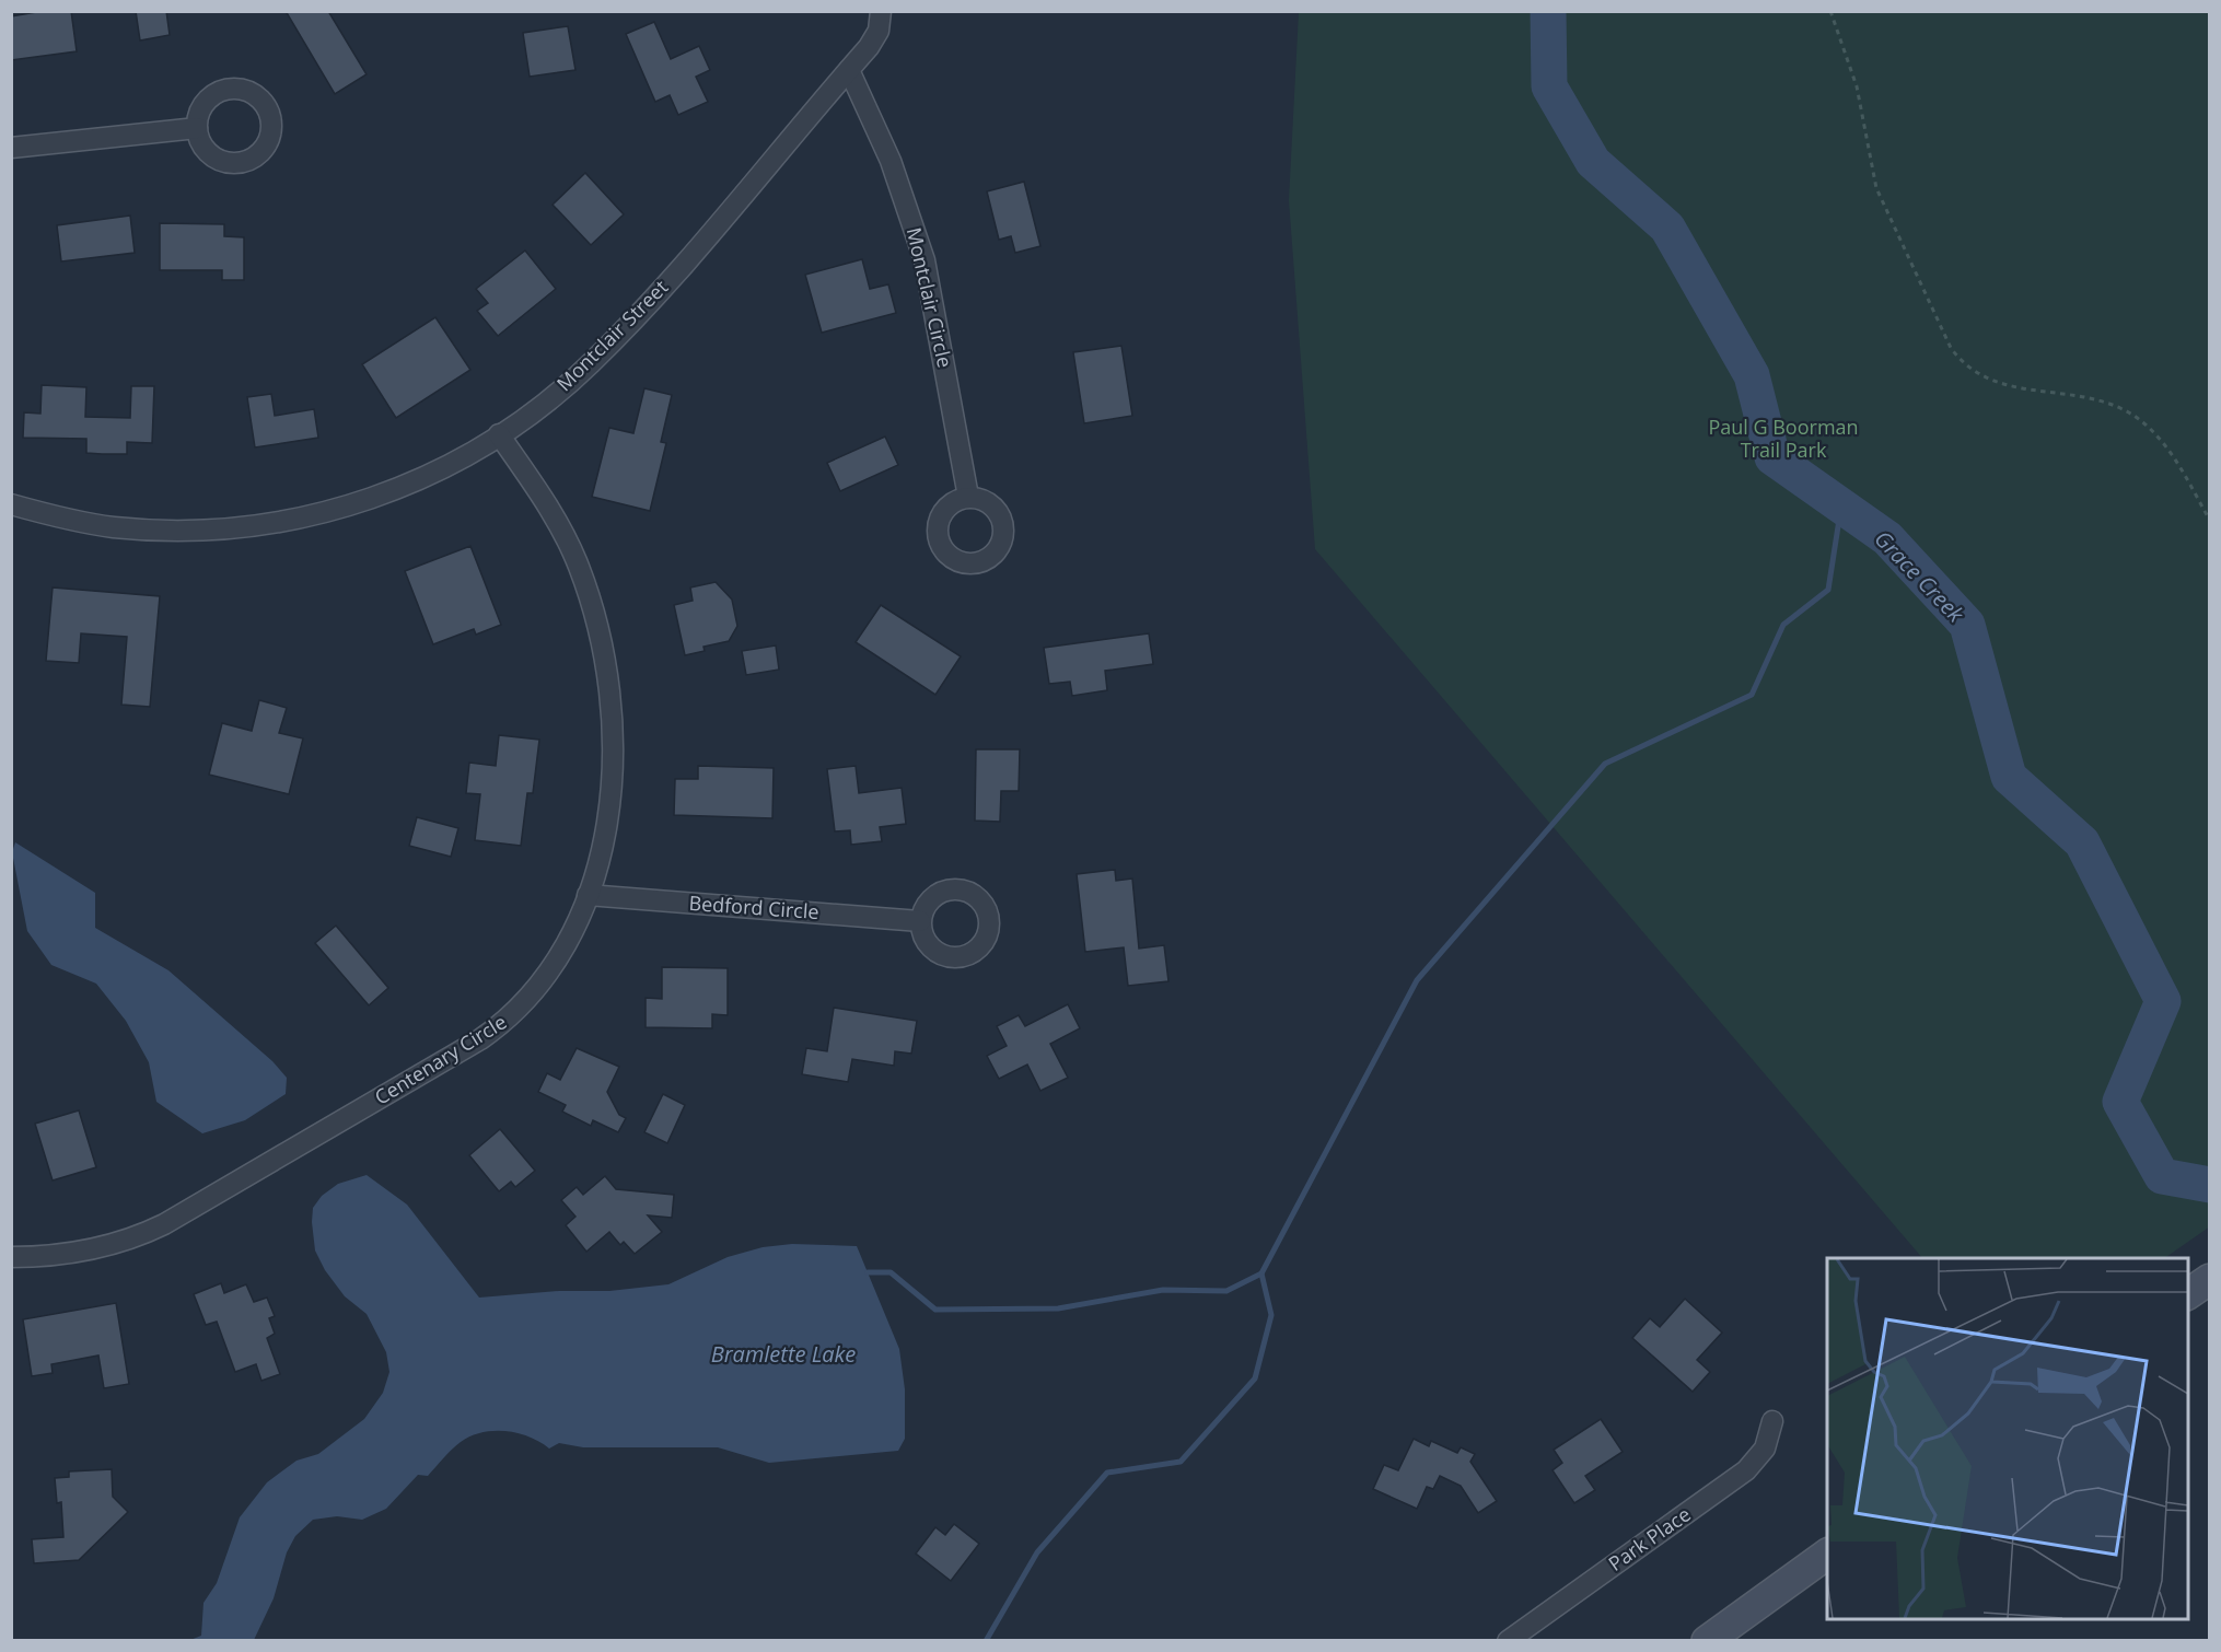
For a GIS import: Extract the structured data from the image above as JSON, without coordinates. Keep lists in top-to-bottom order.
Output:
{
  "streets": {
    "street": [
      "Montclair Circle",
      "Montclair Street",
      "Bedford Circle",
      "Centenary Circle",
      "Park Place"
    ]
  },
  "crossings": [
    ["Montclair Circle", "Montclair Street"],
    ["Montclair Street", "Centenary Circle"],
    ["Bedford Circle", "Centenary Circle"]
  ],
  "water": ["Grace Creek", "Bramlette Lake"],
  "parks": ["Paul G Boorman Trail Park"]
}
